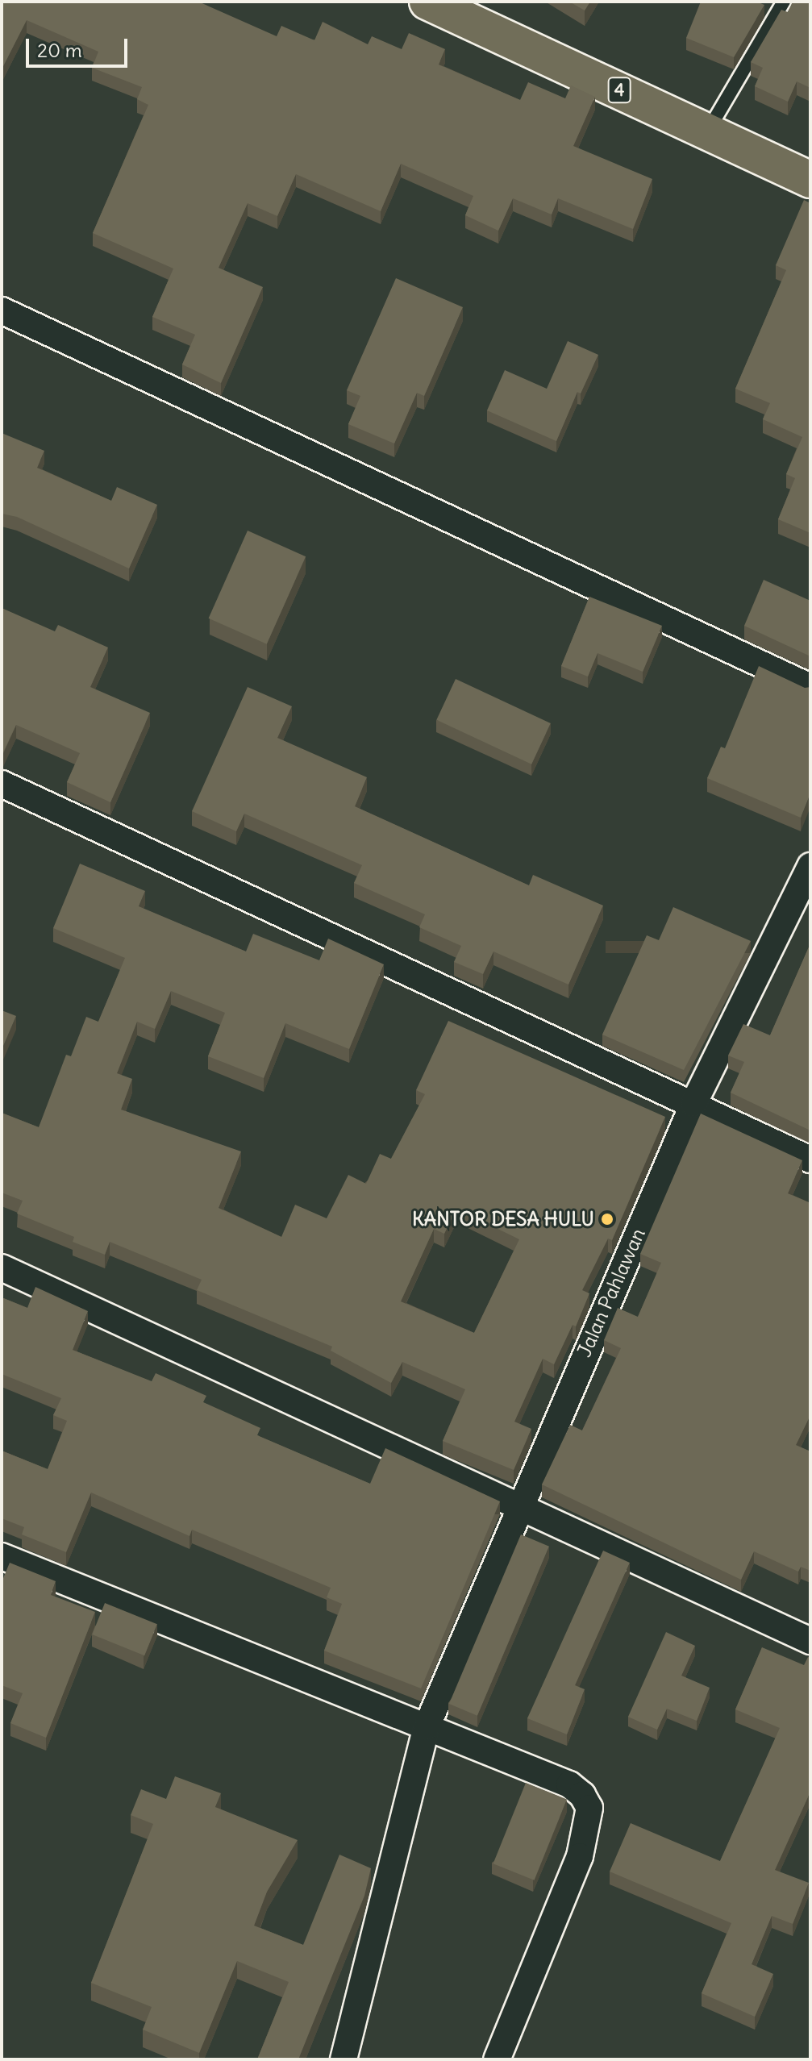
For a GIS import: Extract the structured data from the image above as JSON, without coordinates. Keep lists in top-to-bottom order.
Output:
{
  "streets": {
    "highway": ["4"],
    "street": ["Jalan Pahlawan"]
  },
  "places": ["KANTOR DESA HULU"],
  "scale_bar": "20 m"
}
